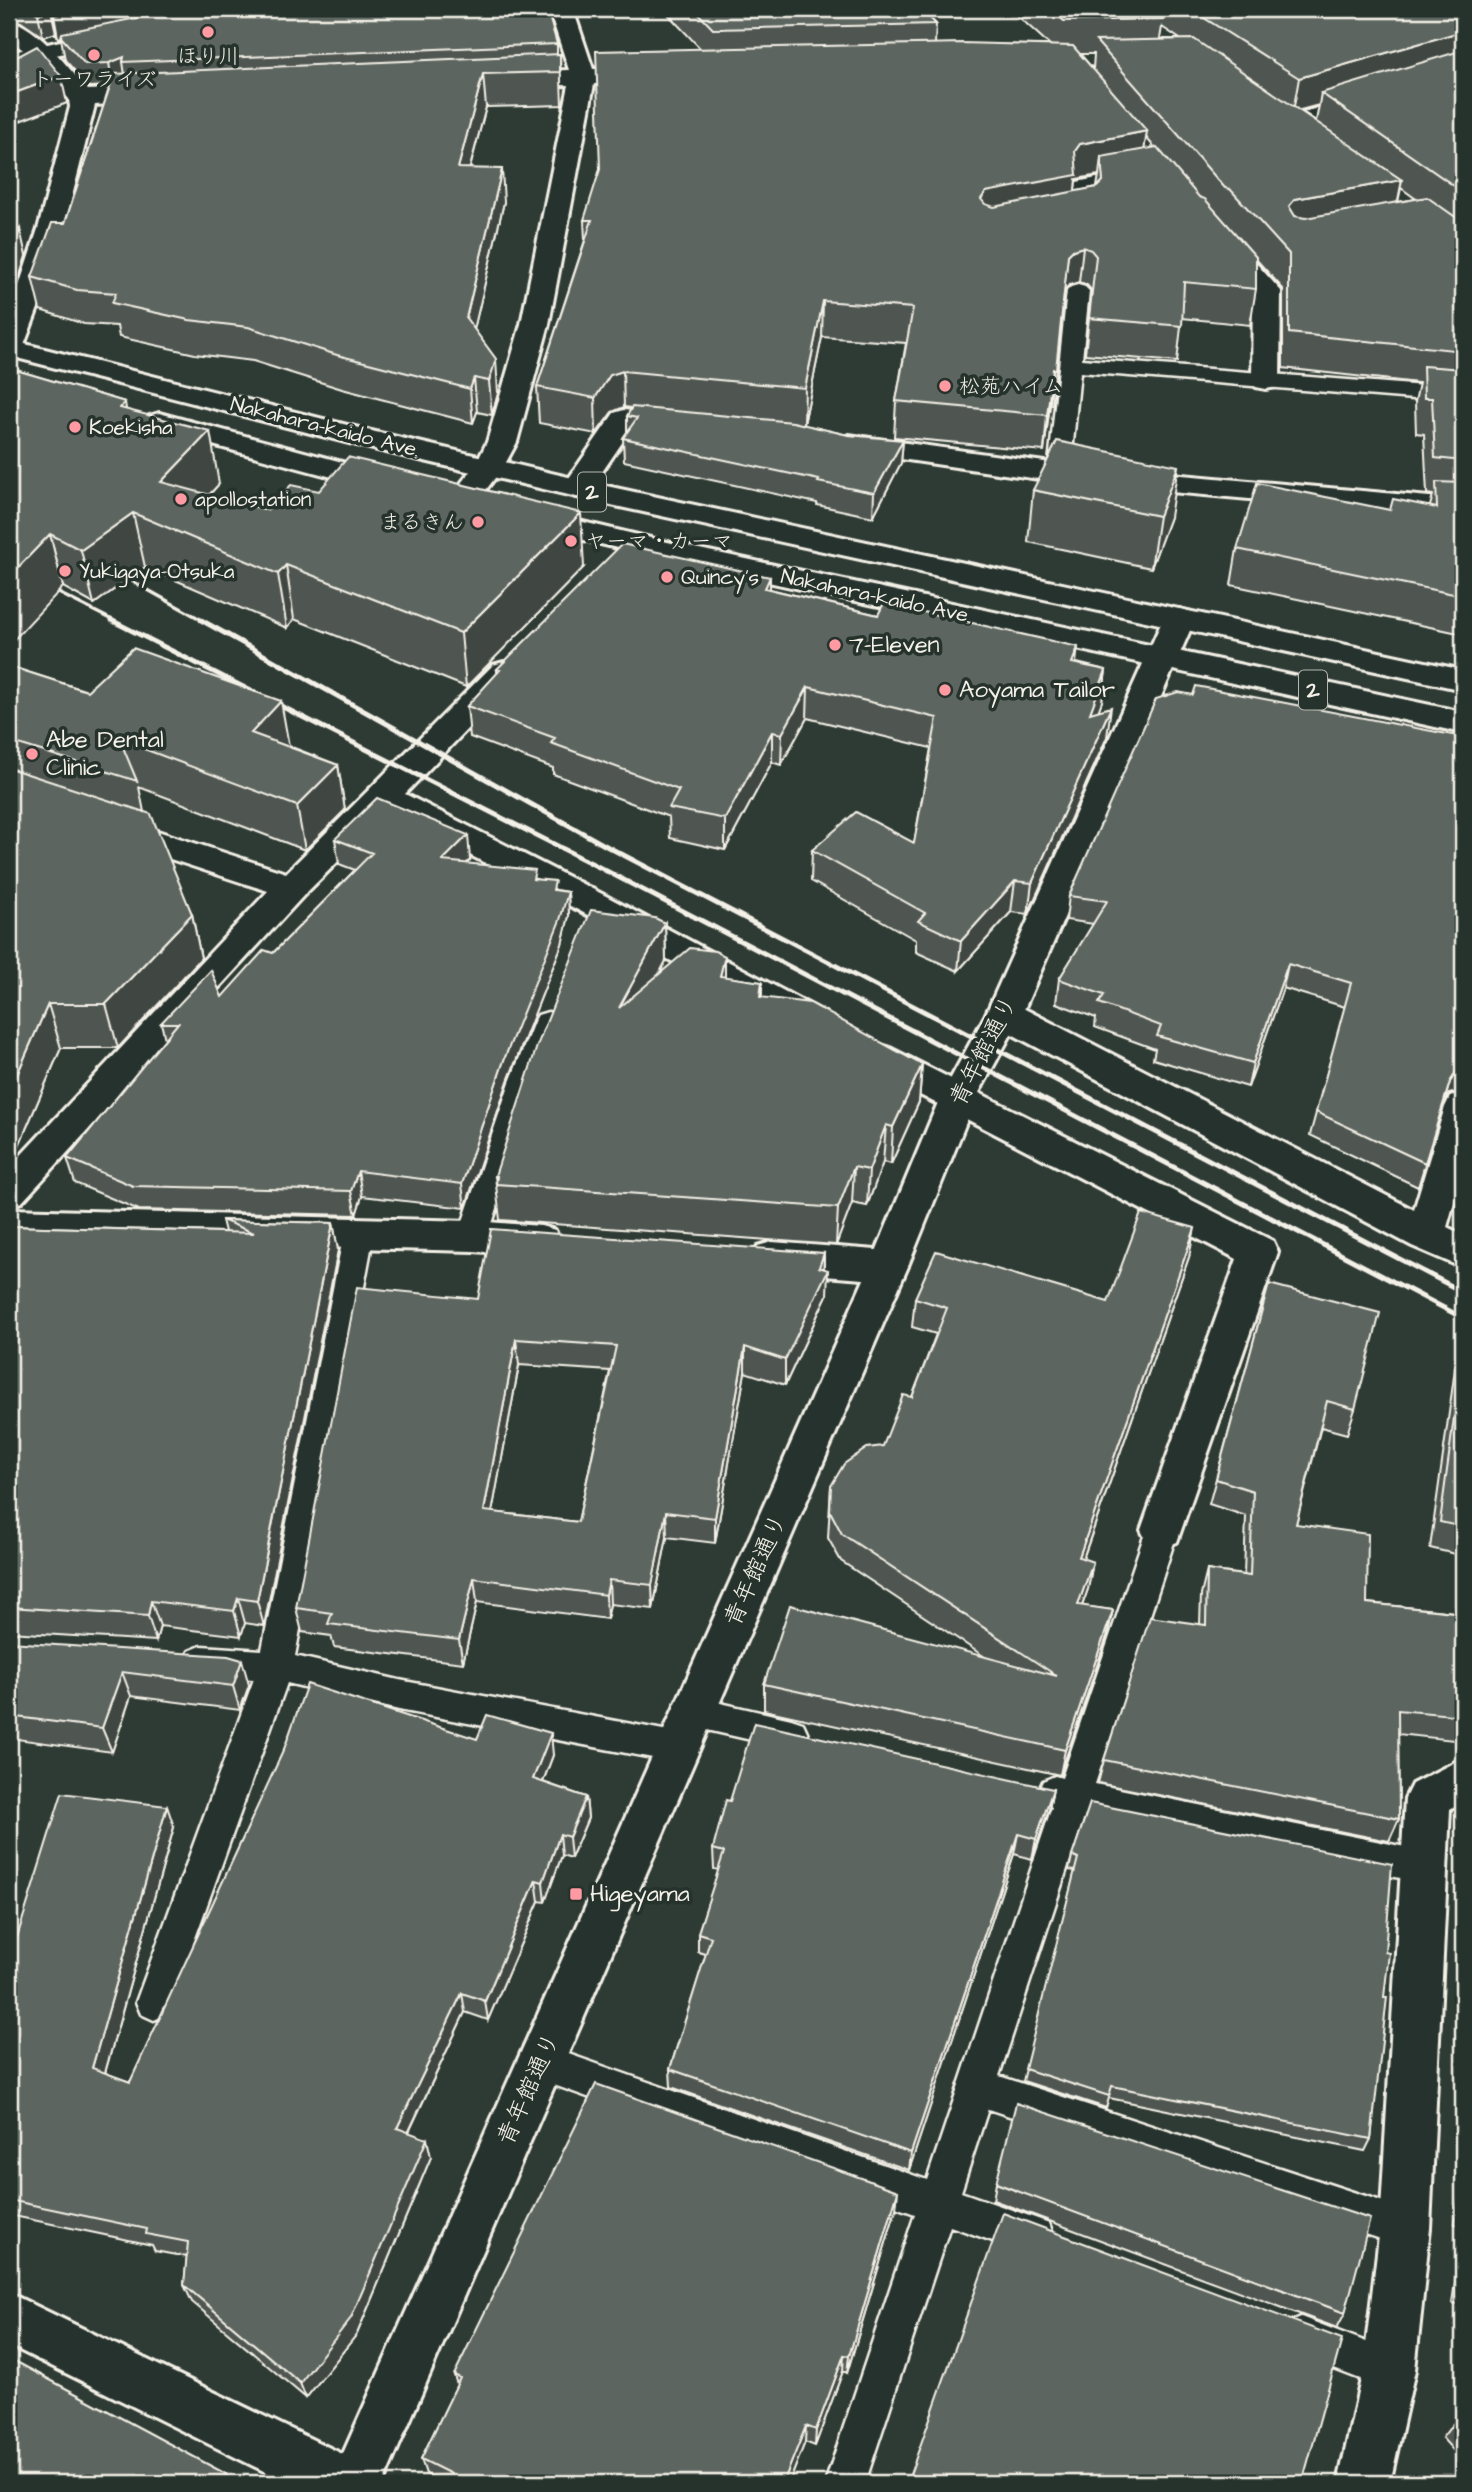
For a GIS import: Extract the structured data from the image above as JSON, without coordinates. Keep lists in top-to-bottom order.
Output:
{
  "streets": {
    "street": ["Nakahara-kaido Ave.", "2", "青年館通り"]
  },
  "crossings": [
    ["Nakahara-kaido Ave.", "青年館通り"]
  ],
  "places": {
    "other": [
      "ほり川",
      "トーワライズ",
      "松苑ハイム",
      "Koekisha",
      "apollostation",
      "まるきん",
      "ヤーマ・カーマ",
      "Yukigaya-Otsuka",
      "Quincy's",
      "7-Eleven",
      "Aoyama Tailor",
      "Abe Dental Clinic"
    ],
    "transit": ["Higeyama"]
  }
}
